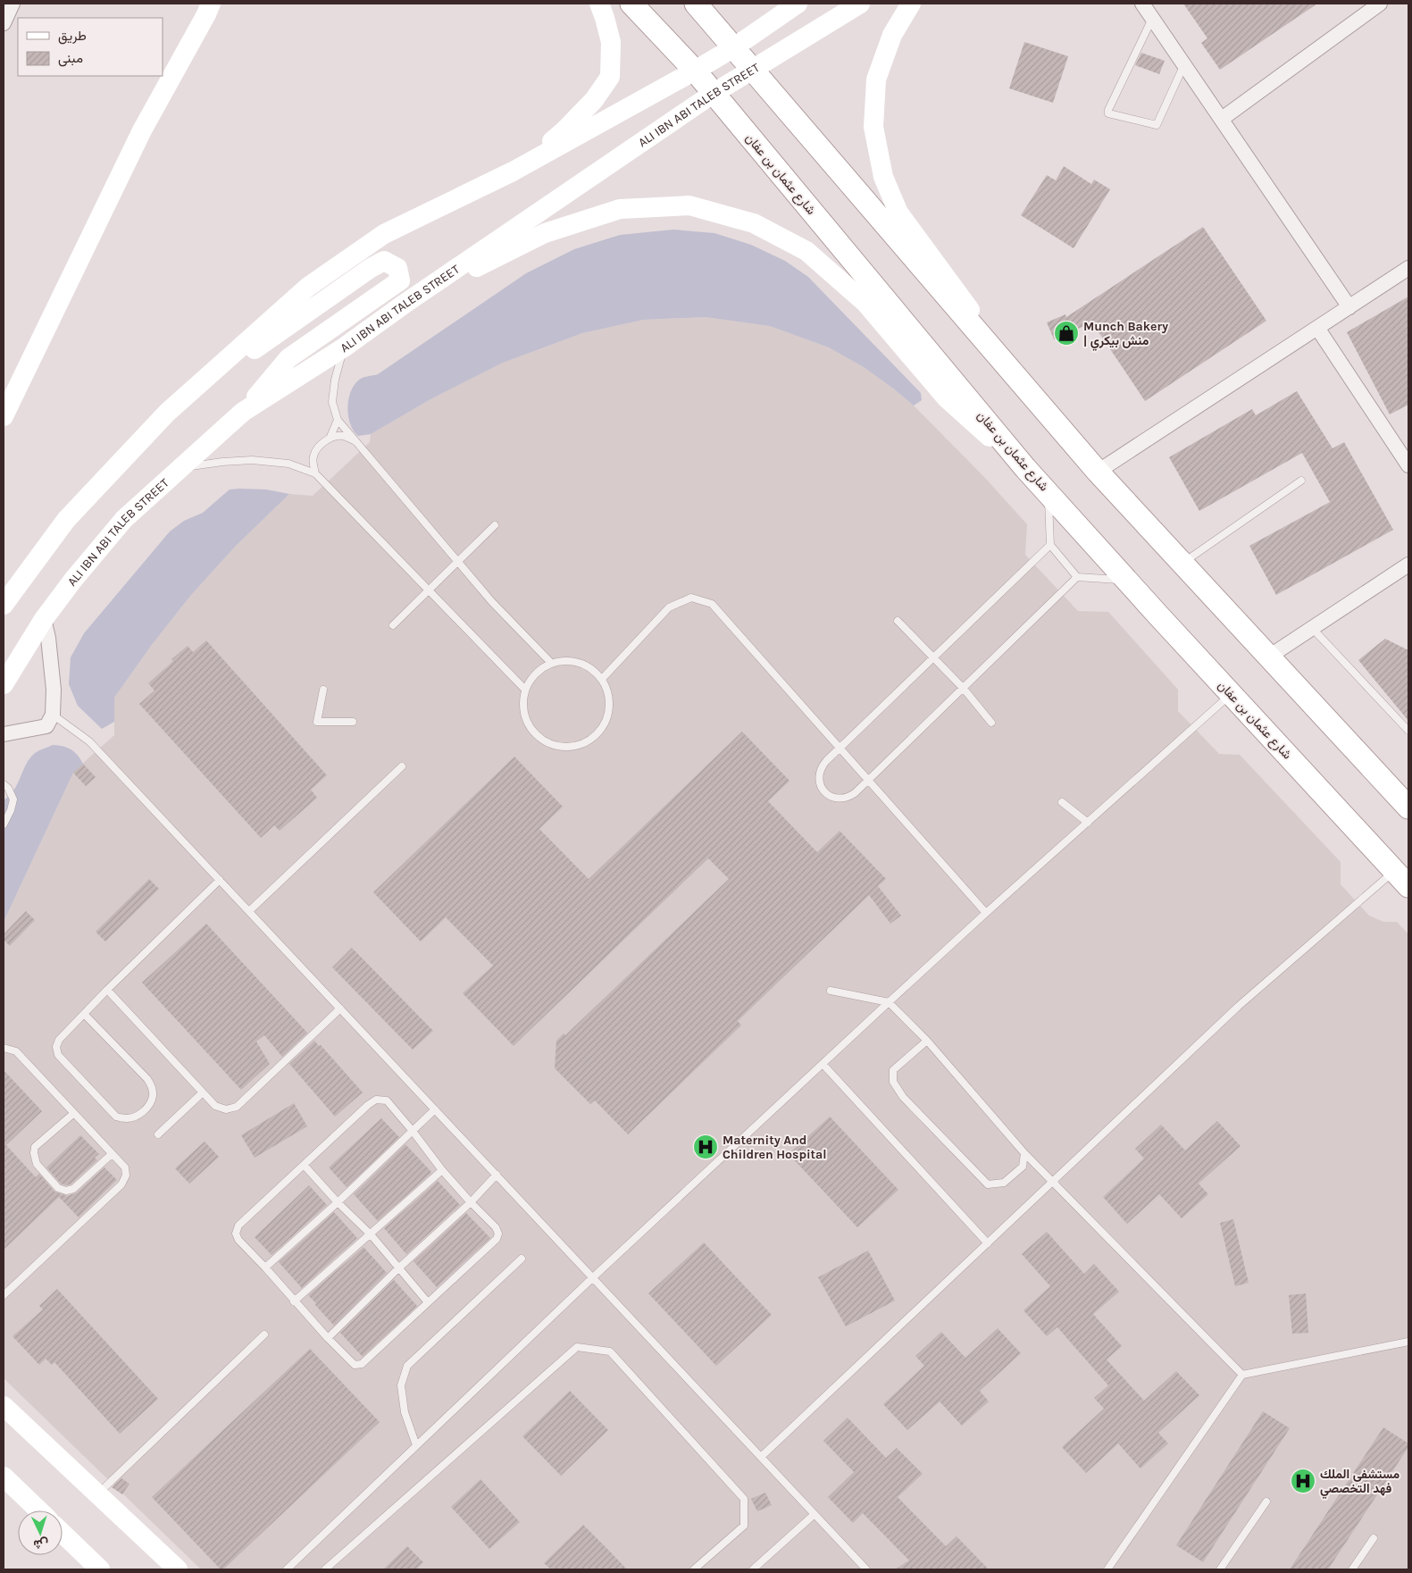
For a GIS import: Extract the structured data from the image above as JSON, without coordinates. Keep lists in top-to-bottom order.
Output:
{
  "streets": {
    "main road": ["شارع عثمان بن عفان"],
    "street": ["ALI IBN ABI TALEB STREET"]
  },
  "crossings": [
    ["ALI IBN ABI TALEB STREET", "شارع عثمان بن عفان"]
  ],
  "places": {
    "shop": ["Munch Bakery | منش بيكري"],
    "hospital": ["Maternity And Children Hospital", "مستشفى الملك فهد التخصصي"]
  },
  "legend": ["طريق", "مبنى"],
  "north": "bottom"
}
